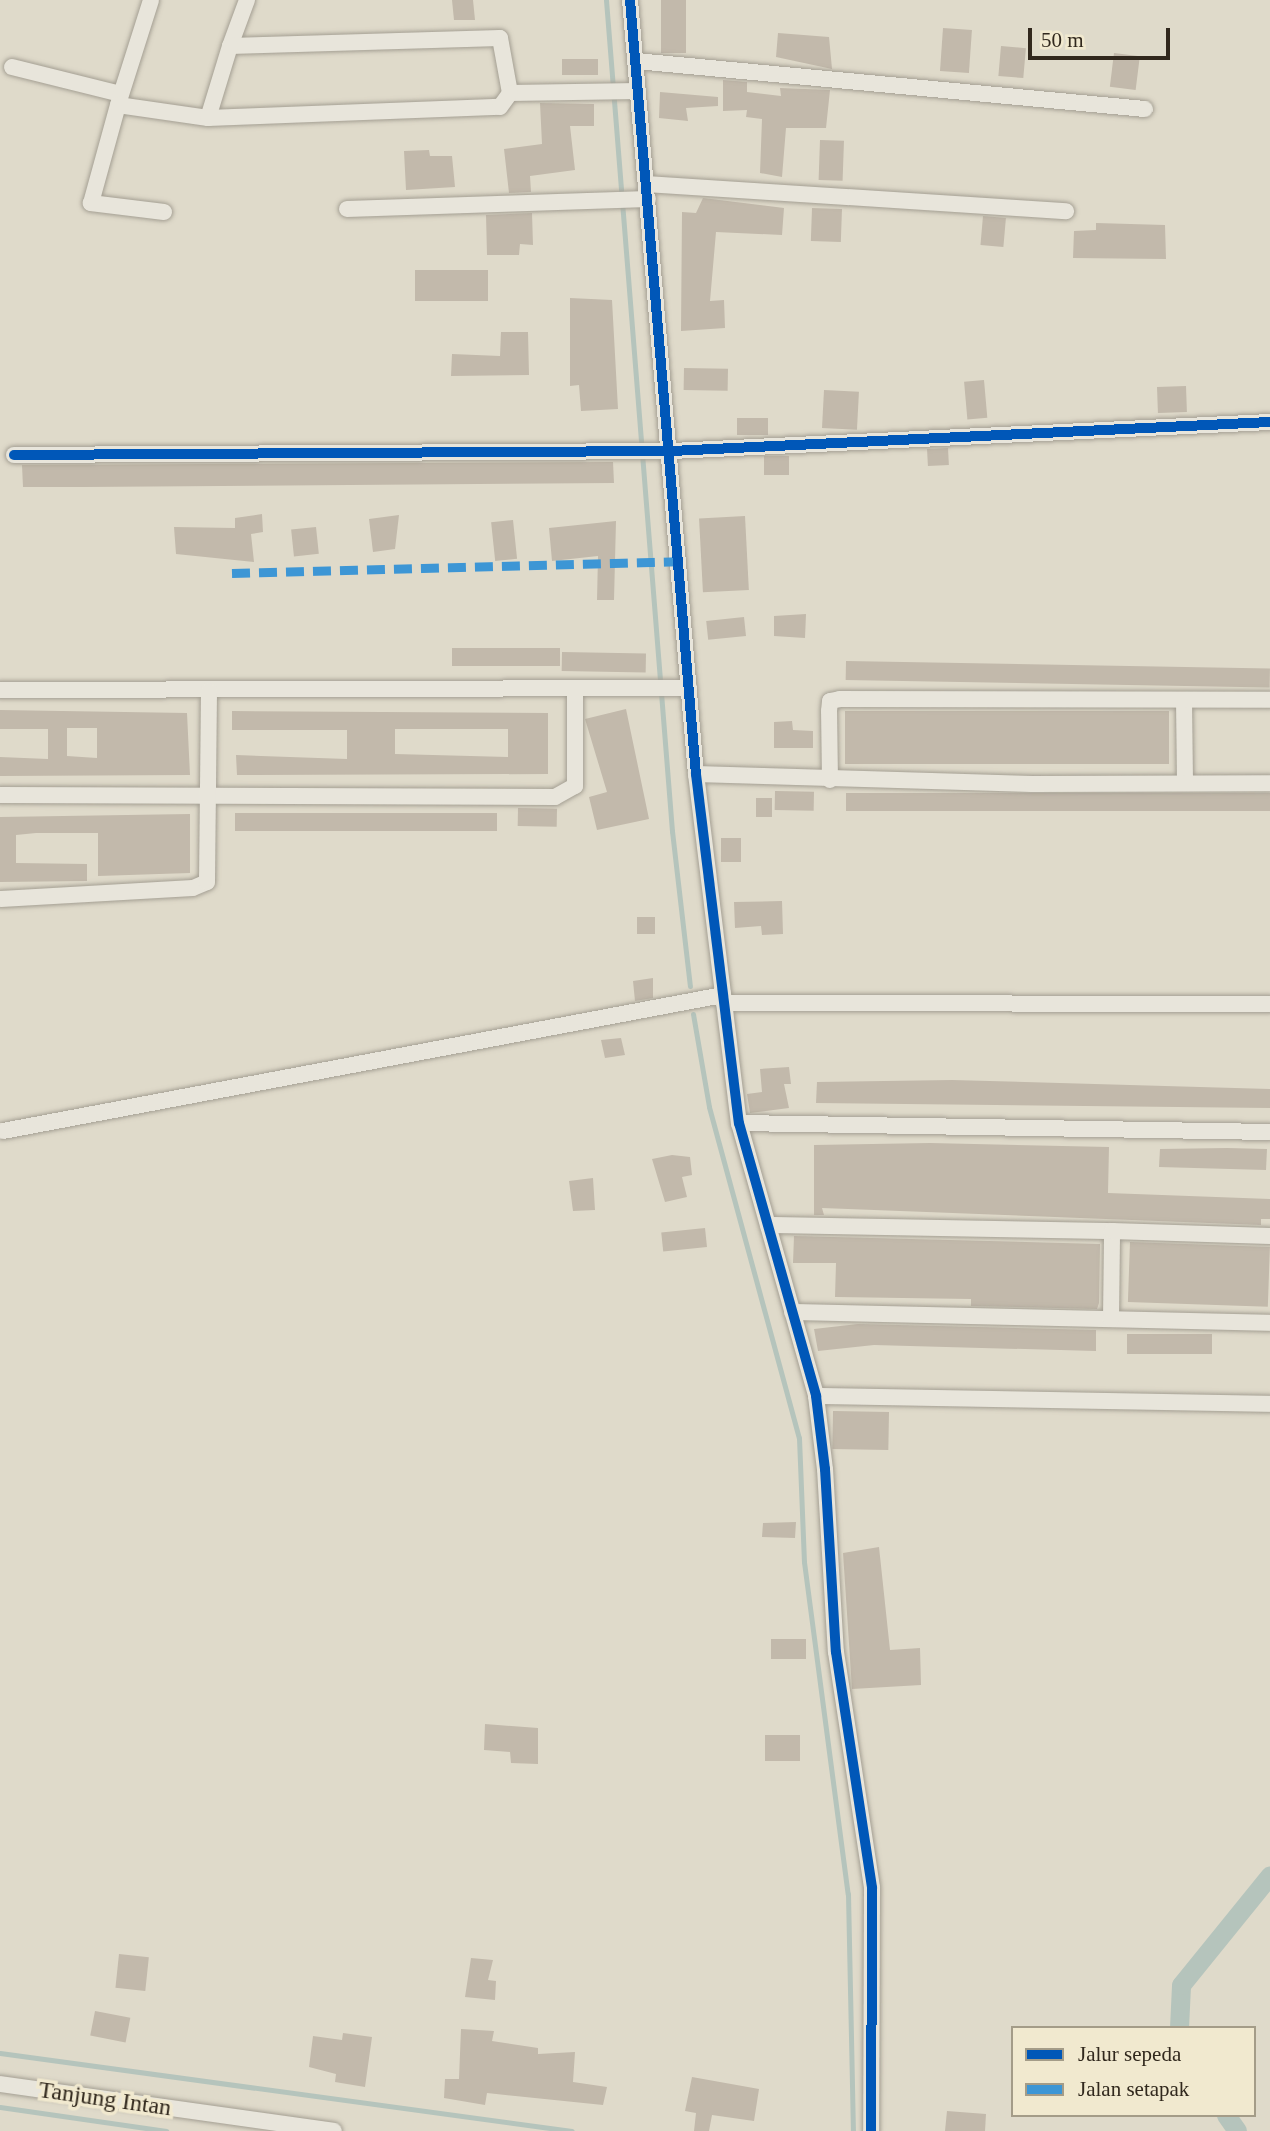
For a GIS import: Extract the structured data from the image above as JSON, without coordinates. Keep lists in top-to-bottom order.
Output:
{
  "streets": {
    "street": ["Tanjung Intan"]
  },
  "legend": ["Jalur sepeda", "Jalan setapak"],
  "scale_bar": "50 m"
}
